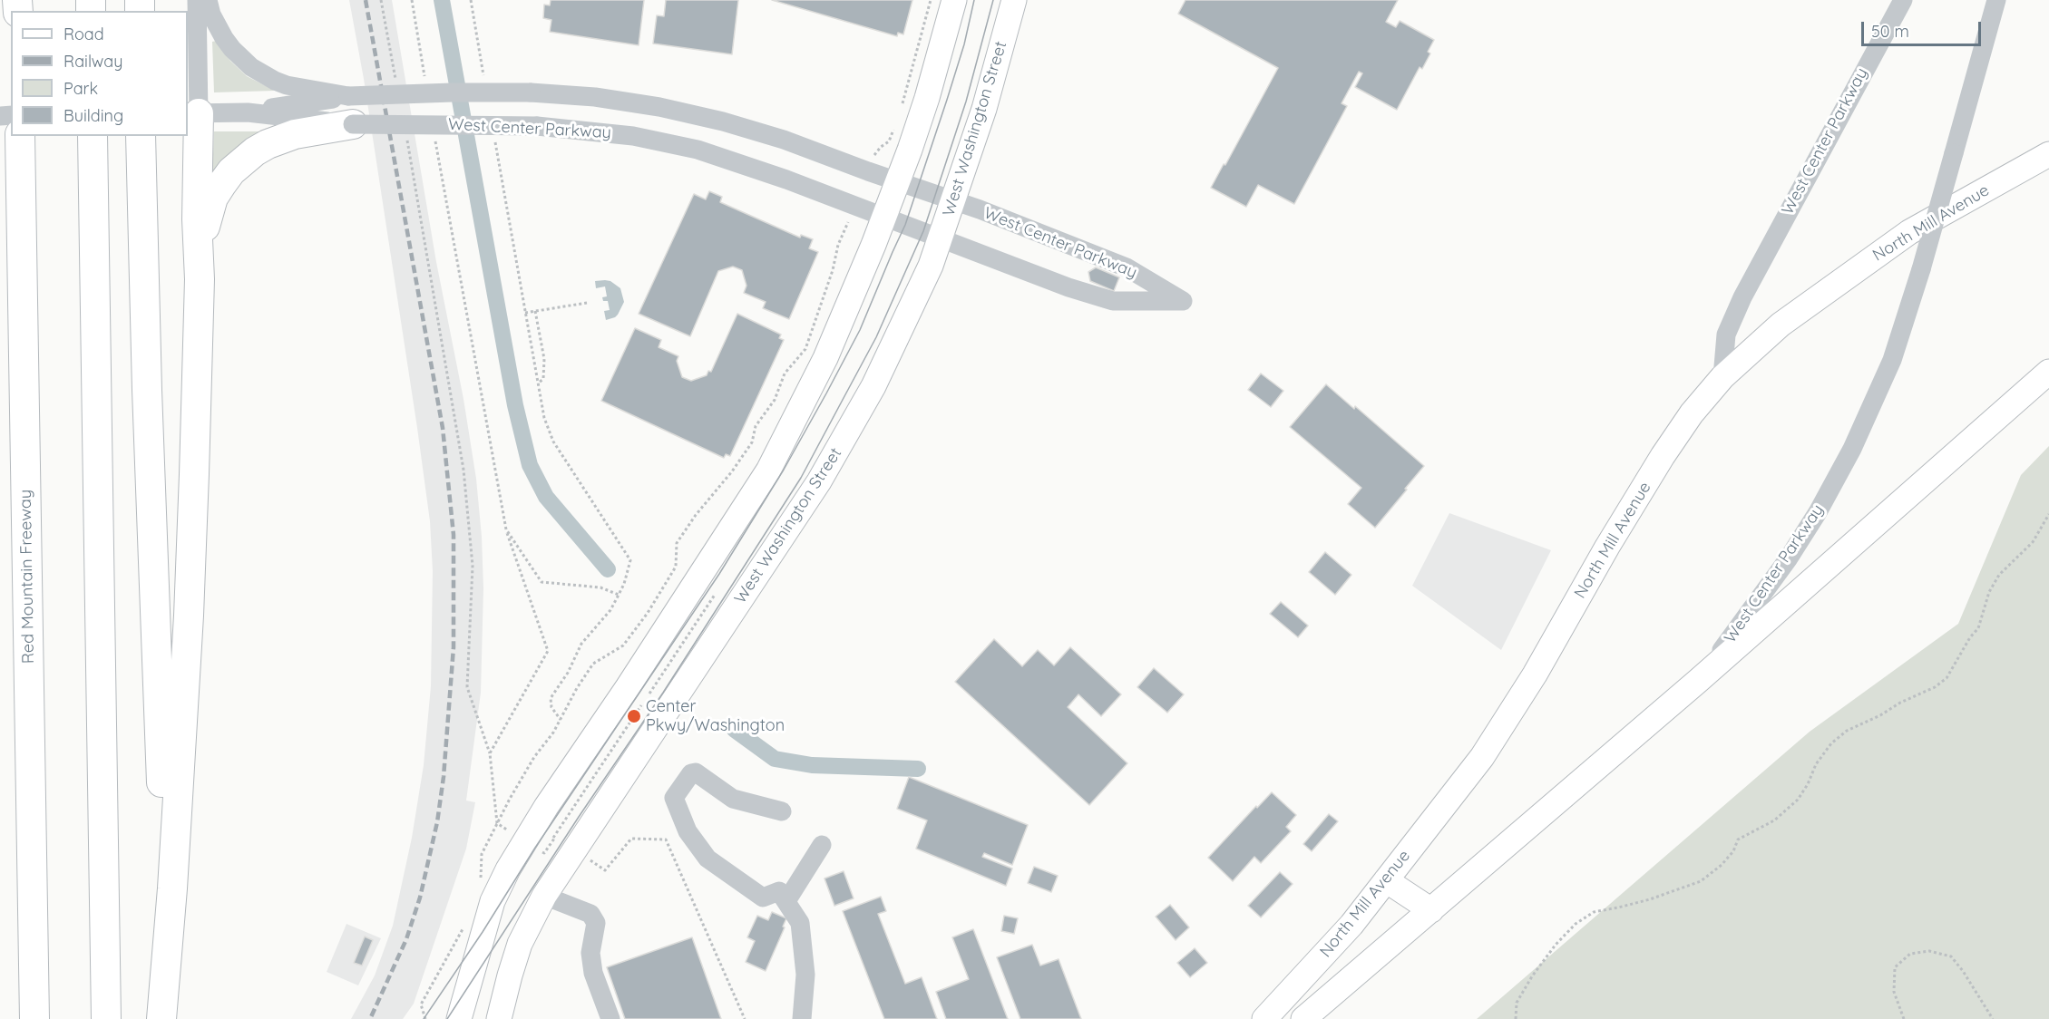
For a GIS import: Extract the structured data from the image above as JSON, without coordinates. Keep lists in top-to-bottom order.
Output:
{
  "streets": {
    "highway": ["Red Mountain Freeway"],
    "main road": ["West Washington Street", "North Mill Avenue"],
    "street": ["West Center Parkway"]
  },
  "crossings": [
    ["West Center Parkway", "West Washington Street"],
    ["West Center Parkway", "North Mill Avenue"]
  ],
  "places": ["Center Pkwy/Washington"],
  "legend": [
    "Road",
    "Railway",
    "Park",
    "Building"
  ],
  "scale_bar": "50 m"
}
